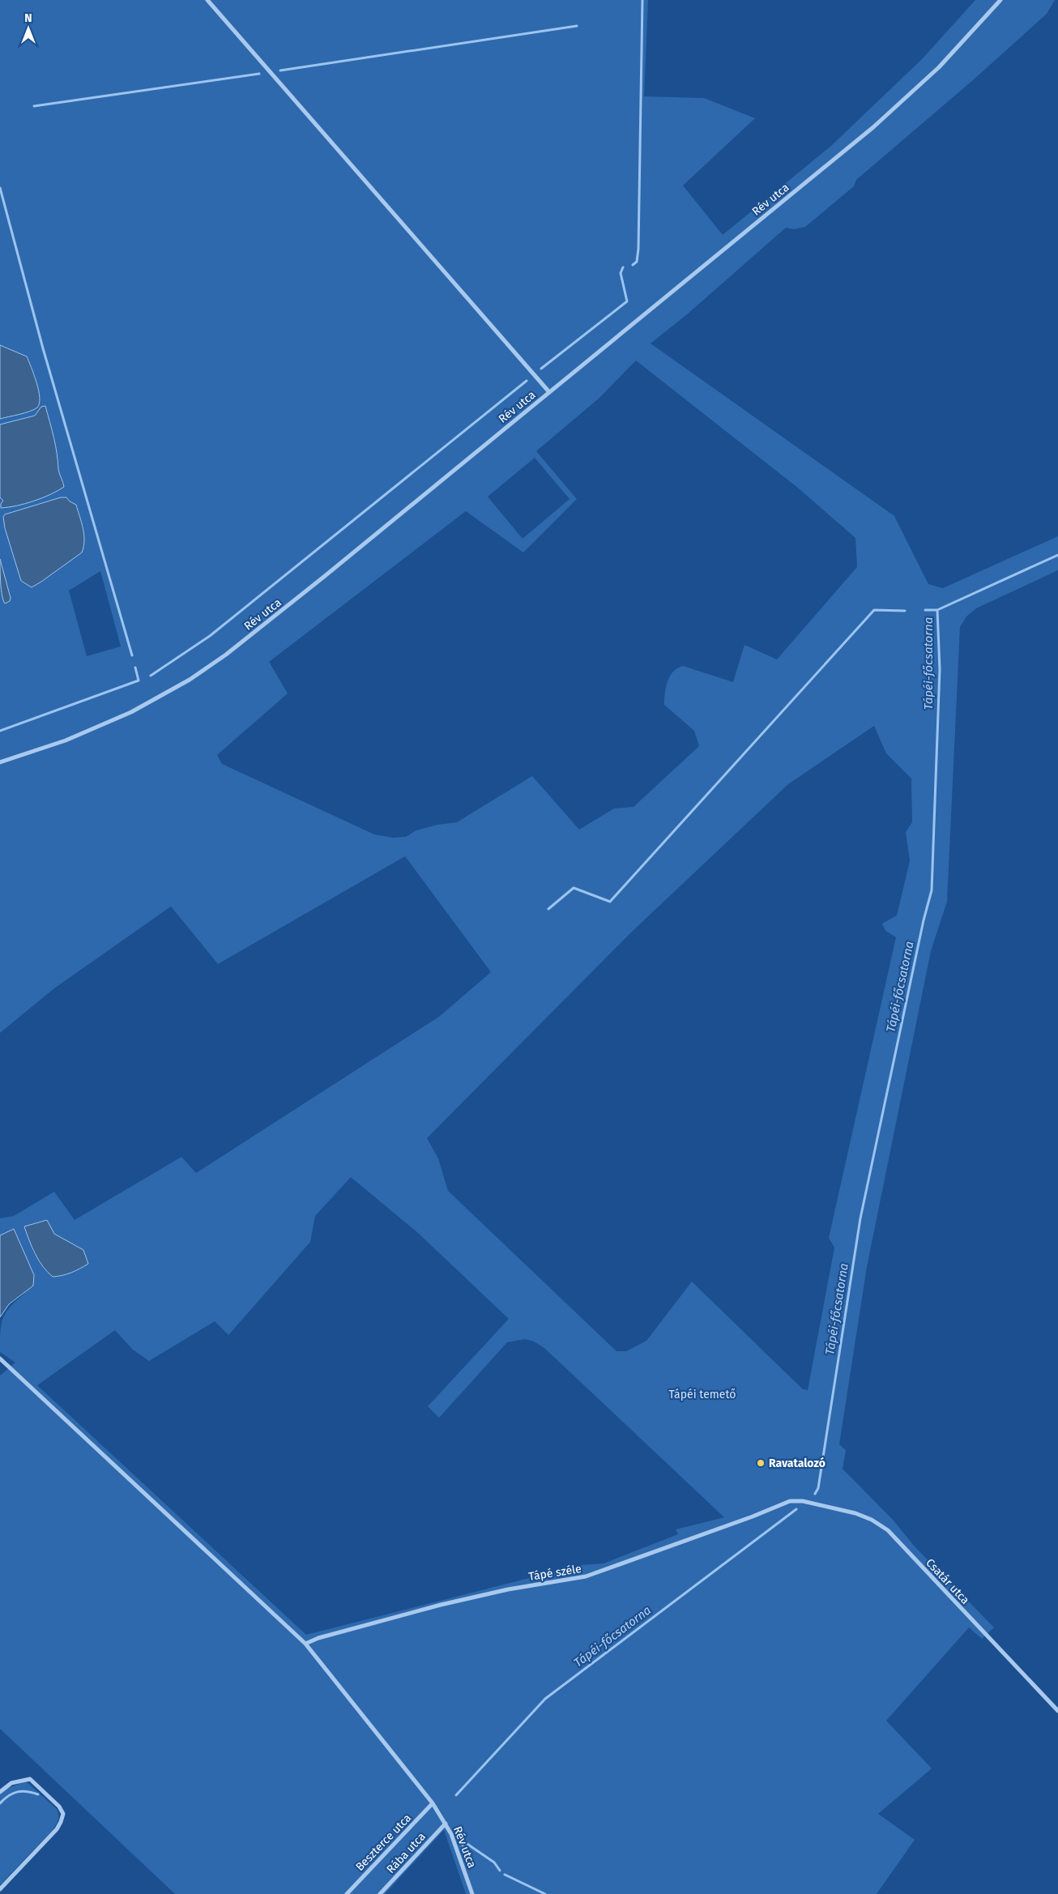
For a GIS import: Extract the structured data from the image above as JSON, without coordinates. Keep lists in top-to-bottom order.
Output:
{
  "streets": {
    "street": [
      "Rév utca",
      "Tápé széle",
      "Csatár utca",
      "Beszterce utca",
      "Rába utca"
    ]
  },
  "crossings": [
    ["Rév utca", "Tápé széle"],
    ["Rév utca", "Beszterce utca"],
    ["Rév utca", "Rába utca"],
    ["Tápé széle", "Csatár utca"]
  ],
  "water": ["Tápéi-főcsatorna"],
  "parks": ["Tápéi temető"],
  "places": ["Ravatalozó"],
  "north": "top"
}
